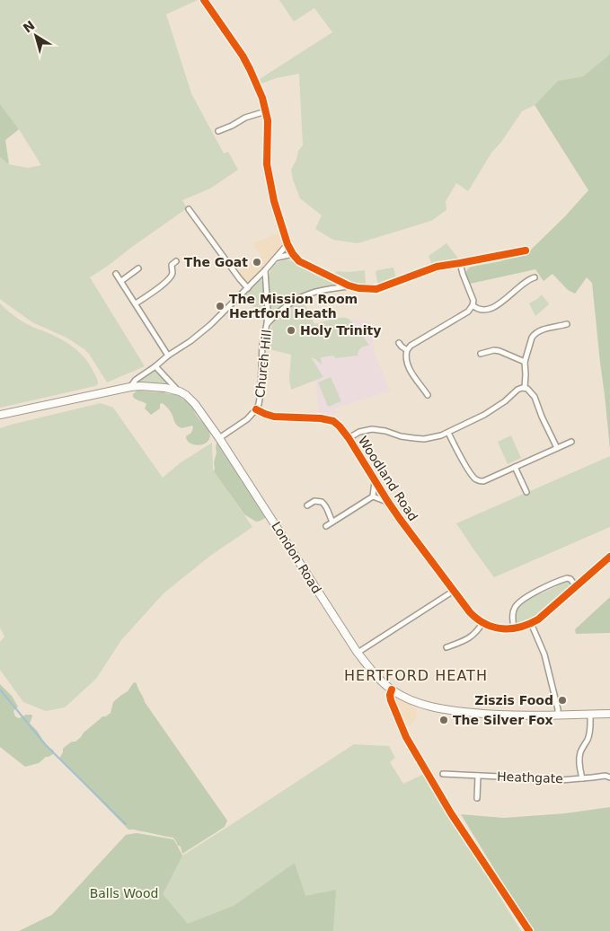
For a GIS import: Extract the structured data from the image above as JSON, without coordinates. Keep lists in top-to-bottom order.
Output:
{
  "streets": {
    "main road": ["London Road"],
    "street": ["Church Hill", "Woodland Road", "Heathgate"]
  },
  "crossings": [
    ["Church Hill", "Woodland Road"],
    ["Church Hill", "London Road"],
    ["London Road", "Heathgate"]
  ],
  "districts": ["HERTFORD HEATH"],
  "parks": ["Balls Wood"],
  "places": [
    "The Goat",
    "The Mission Room Hertford Heath",
    "Holy Trinity",
    "Ziszis Food",
    "The Silver Fox"
  ],
  "north": "top left"
}
